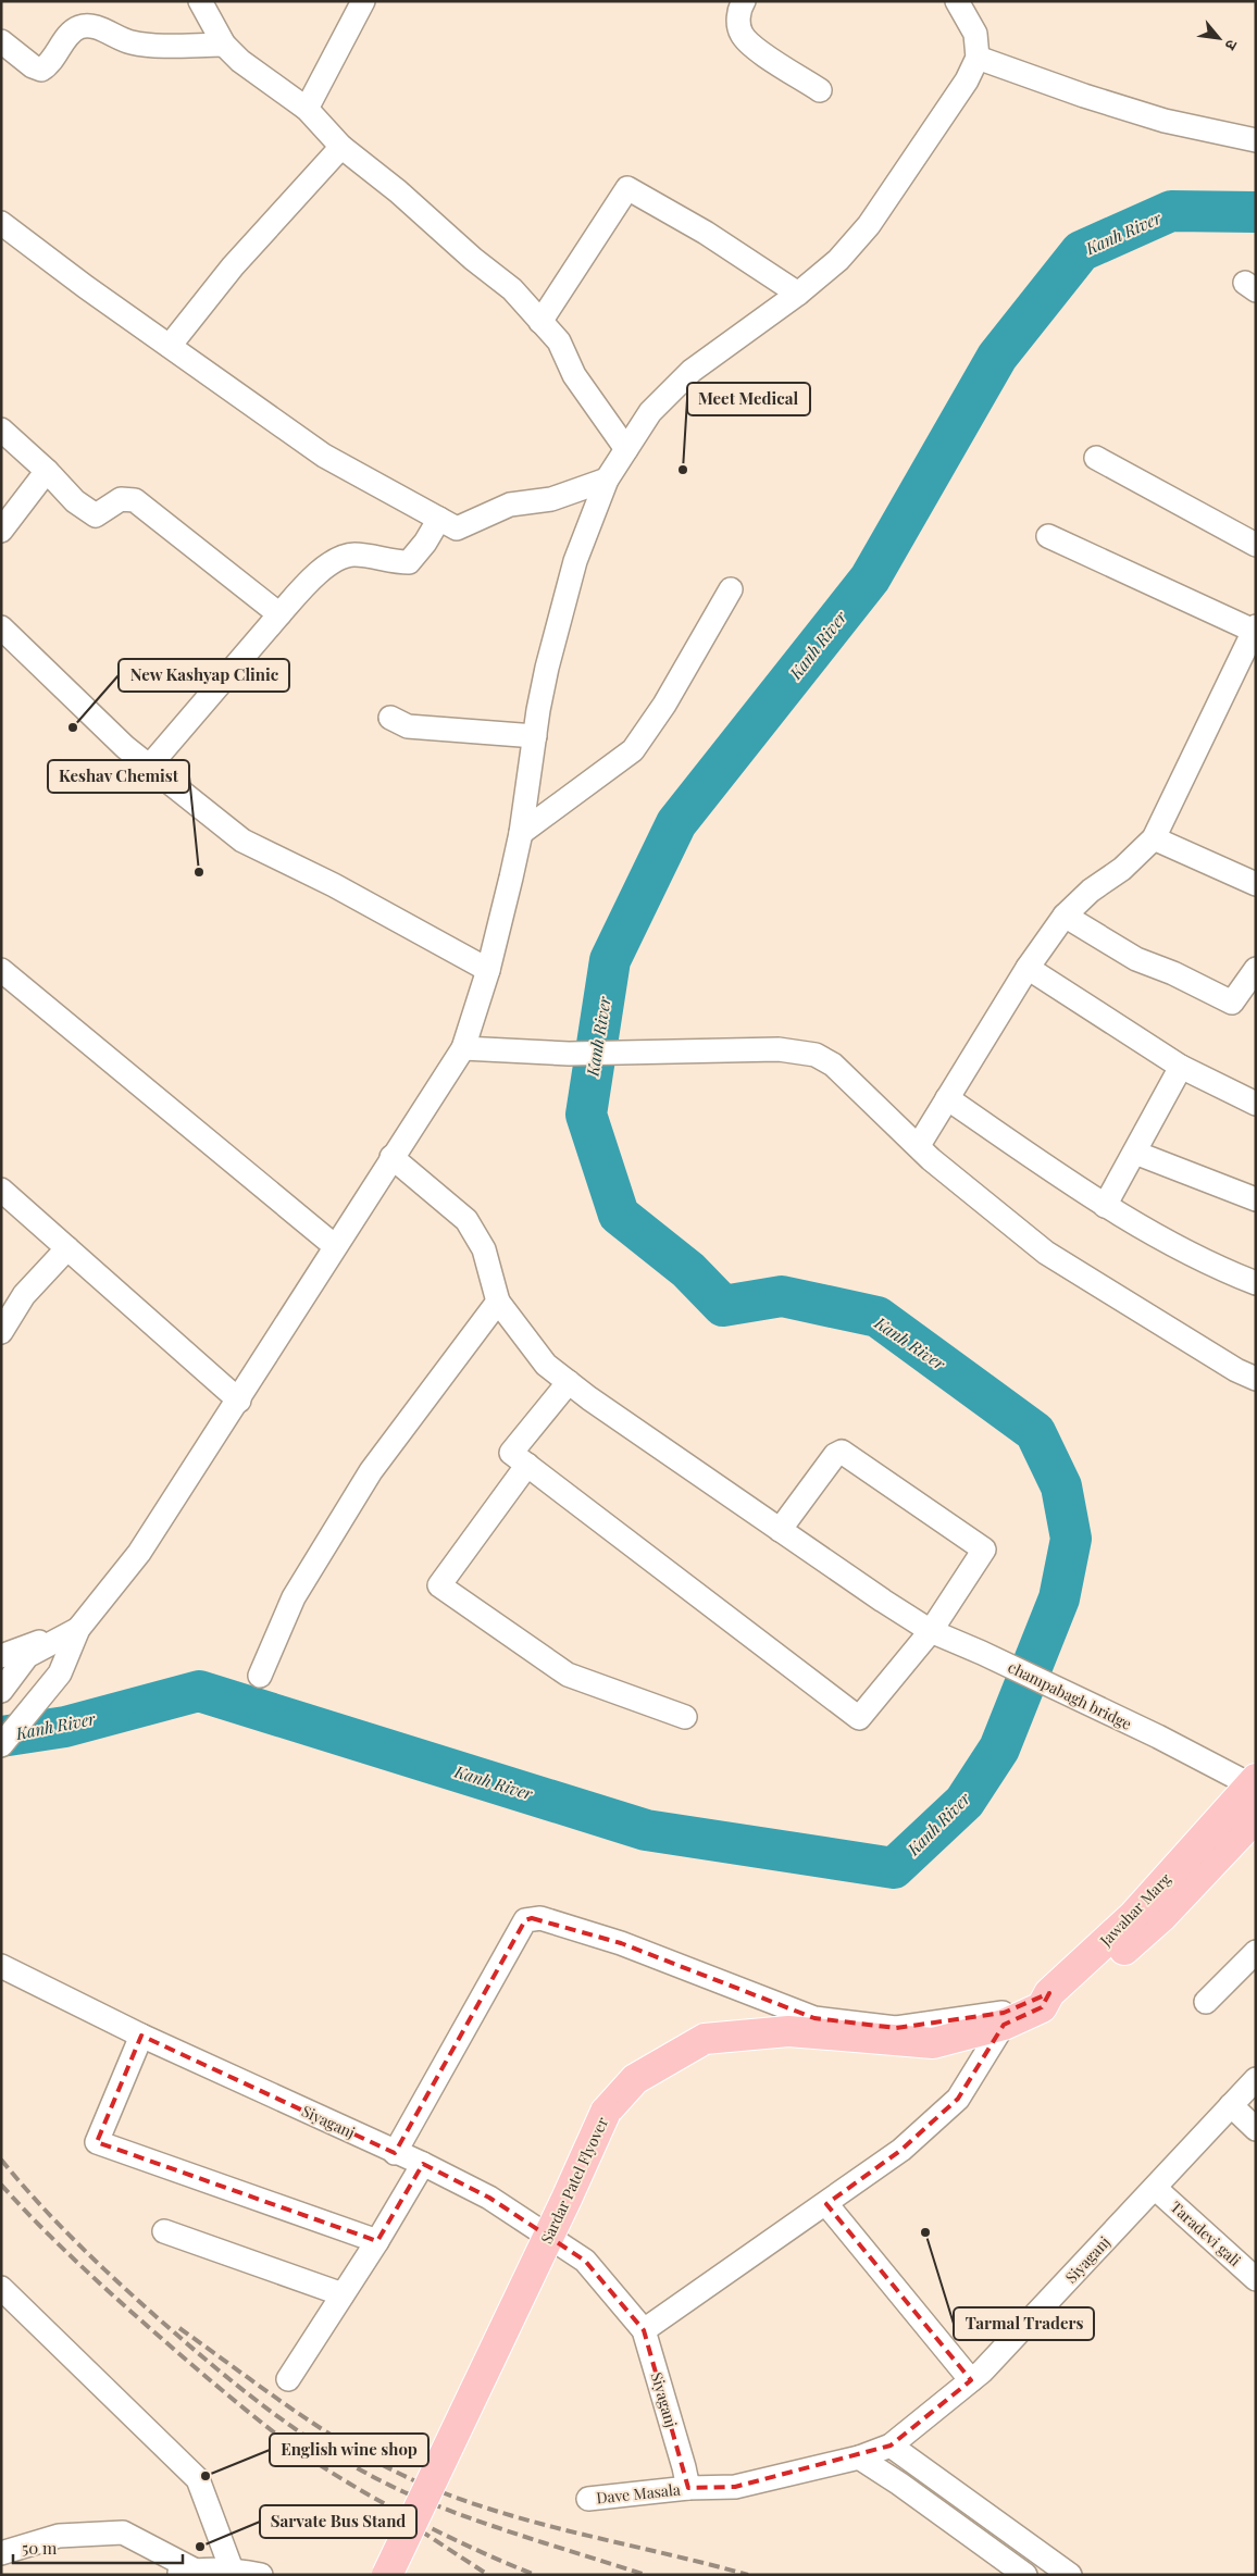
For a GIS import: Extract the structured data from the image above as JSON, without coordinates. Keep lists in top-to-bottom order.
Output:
{
  "streets": {
    "main road": ["Jawahar Marg", "Sardar Patel Flyover"],
    "street": [
      "champabagh bridge",
      "Siyaganj",
      "Taradevi gali",
      "Dave Masala"
    ]
  },
  "crossings": [
    ["champabagh bridge", "Jawahar Marg"],
    ["Jawahar Marg", "Sardar Patel Flyover"],
    ["Siyaganj", "Taradevi gali"],
    ["Siyaganj", "Dave Masala"]
  ],
  "water": ["Kanh River"],
  "places": [
    "Meet Medical",
    "New Kashyap Clinic",
    "Keshav Chemist",
    "Tarmal Traders",
    "English wine shop",
    "Sarvate Bus Stand"
  ],
  "scale_bar": "50 m",
  "north": "bottom right"
}
